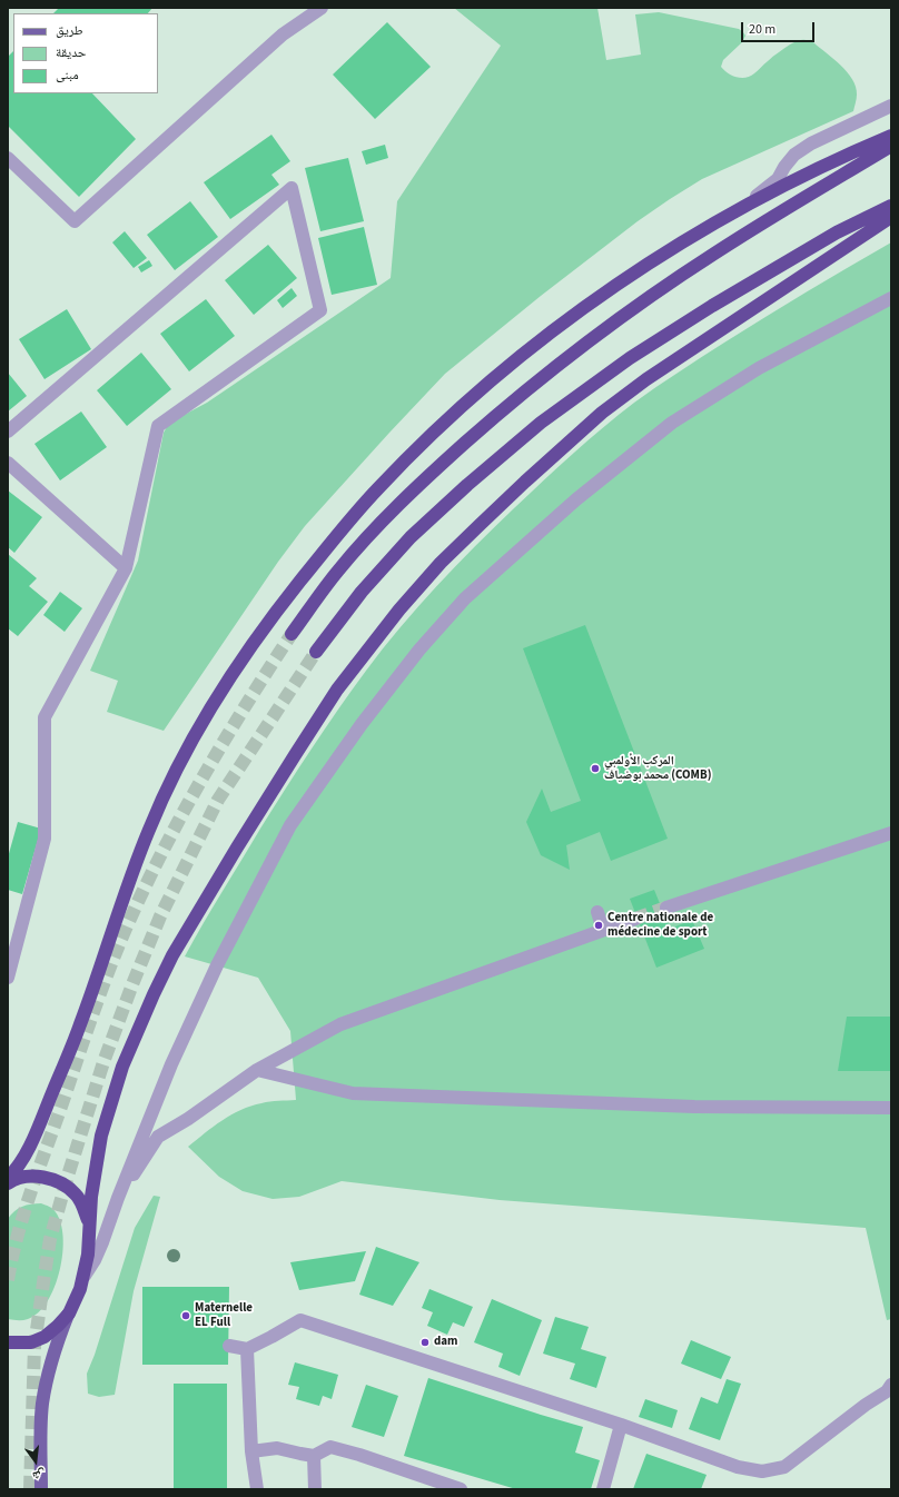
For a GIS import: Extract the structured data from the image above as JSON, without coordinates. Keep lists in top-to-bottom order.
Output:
{
  "places": [
    "المركب الأولمبي محمد بوضياف (COMB)",
    "Centre nationale de médecine de sport",
    "Maternelle EL Full",
    "dam"
  ],
  "legend": ["طريق", "حديقة", "مبنى"],
  "scale_bar": "20 m",
  "north": "bottom"
}
